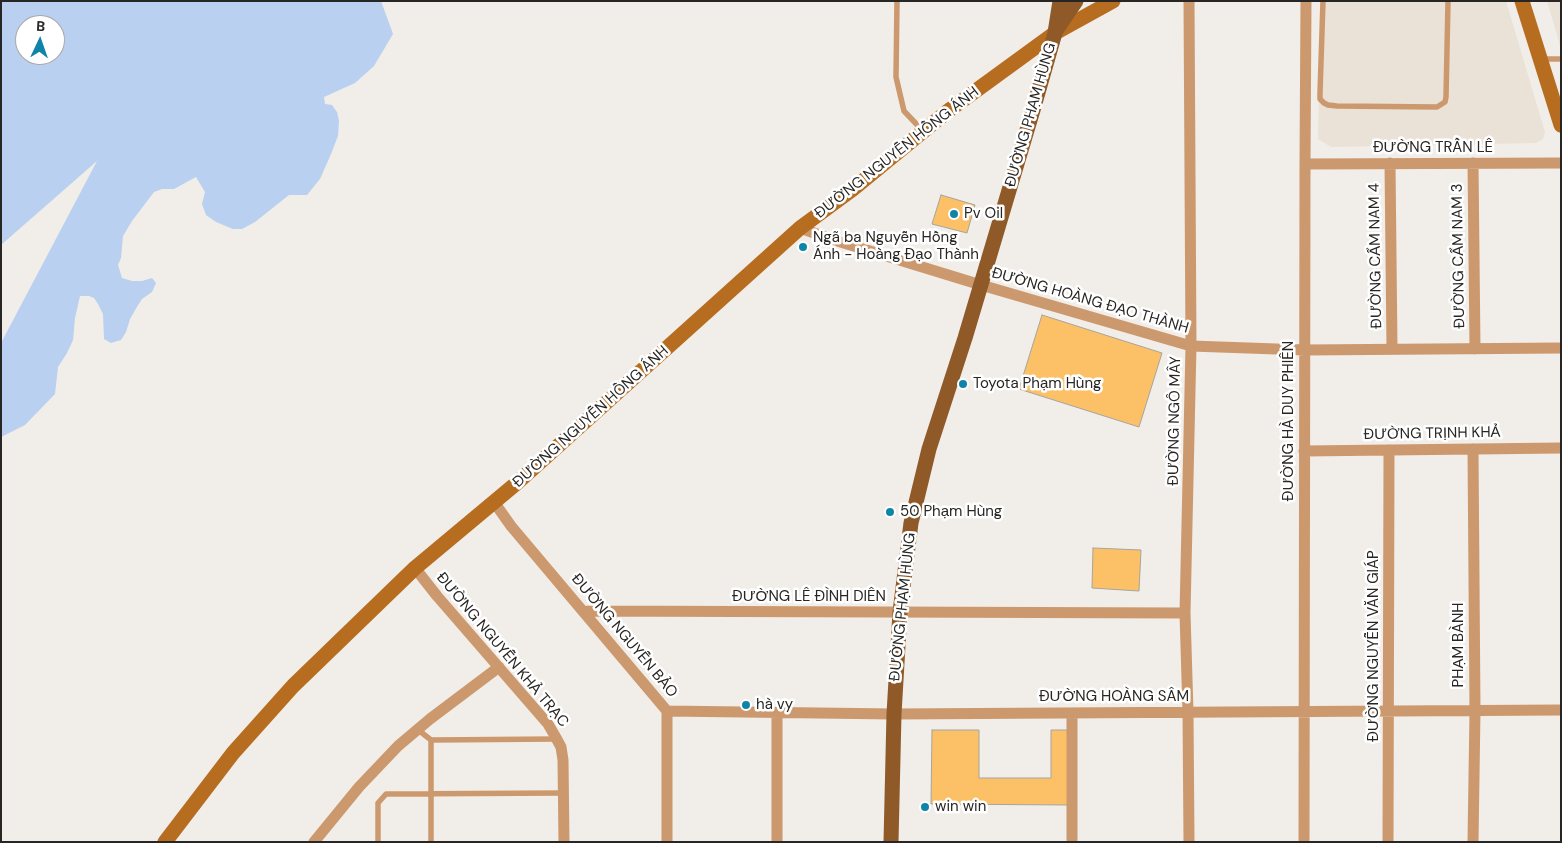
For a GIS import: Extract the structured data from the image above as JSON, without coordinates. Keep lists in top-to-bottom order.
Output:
{
  "streets": {
    "main road": ["ĐƯỜNG PHẠM HÙNG"],
    "street": [
      "ĐƯỜNG TRẦN LÊ",
      "ĐƯỜNG NGUYỄN HỒNG ÁNH",
      "ĐƯỜNG CẨM NAM 4",
      "ĐƯỜNG CẨM NAM 3",
      "ĐƯỜNG HOÀNG ĐẠO THÀNH",
      "ĐƯỜNG NGÔ MÂY",
      "ĐƯỜNG HÀ DUY PHIÊN",
      "ĐƯỜNG TRỊNH KHẢ",
      "ĐƯỜNG LÊ ĐÌNH DIÊN",
      "ĐƯỜNG NGUYỄN BẢO",
      "PHẠM BÀNH",
      "ĐƯỜNG NGUYỄN VĂN GIÁP",
      "ĐƯỜNG NGUYỄN KHẢ TRẠC",
      "ĐƯỜNG HOÀNG SÂM"
    ]
  },
  "crossings": [
    ["ĐƯỜNG PHẠM HÙNG", "ĐƯỜNG NGUYỄN HỒNG ÁNH"],
    ["ĐƯỜNG PHẠM HÙNG", "ĐƯỜNG HOÀNG ĐẠO THÀNH"],
    ["ĐƯỜNG PHẠM HÙNG", "ĐƯỜNG LÊ ĐÌNH DIÊN"],
    ["ĐƯỜNG PHẠM HÙNG", "ĐƯỜNG HOÀNG SÂM"],
    ["ĐƯỜNG TRẦN LÊ", "ĐƯỜNG CẨM NAM 4"],
    ["ĐƯỜNG TRẦN LÊ", "ĐƯỜNG CẨM NAM 3"],
    ["ĐƯỜNG TRẦN LÊ", "ĐƯỜNG HÀ DUY PHIÊN"],
    ["ĐƯỜNG NGUYỄN HỒNG ÁNH", "ĐƯỜNG HOÀNG ĐẠO THÀNH"],
    ["ĐƯỜNG NGUYỄN HỒNG ÁNH", "ĐƯỜNG NGUYỄN BẢO"],
    ["ĐƯỜNG NGUYỄN HỒNG ÁNH", "ĐƯỜNG NGUYỄN KHẢ TRẠC"],
    ["ĐƯỜNG CẨM NAM 4", "ĐƯỜNG HOÀNG ĐẠO THÀNH"],
    ["ĐƯỜNG CẨM NAM 3", "ĐƯỜNG HOÀNG ĐẠO THÀNH"],
    ["ĐƯỜNG HOÀNG ĐẠO THÀNH", "ĐƯỜNG NGÔ MÂY"],
    ["ĐƯỜNG HOÀNG ĐẠO THÀNH", "ĐƯỜNG HÀ DUY PHIÊN"],
    ["ĐƯỜNG NGÔ MÂY", "ĐƯỜNG LÊ ĐÌNH DIÊN"],
    ["ĐƯỜNG NGÔ MÂY", "ĐƯỜNG HOÀNG SÂM"],
    ["ĐƯỜNG HÀ DUY PHIÊN", "ĐƯỜNG TRỊNH KHẢ"],
    ["ĐƯỜNG HÀ DUY PHIÊN", "ĐƯỜNG HOÀNG SÂM"],
    ["ĐƯỜNG TRỊNH KHẢ", "PHẠM BÀNH"],
    ["ĐƯỜNG TRỊNH KHẢ", "ĐƯỜNG NGUYỄN VĂN GIÁP"],
    ["ĐƯỜNG LÊ ĐÌNH DIÊN", "ĐƯỜNG NGUYỄN BẢO"],
    ["ĐƯỜNG NGUYỄN BẢO", "ĐƯỜNG HOÀNG SÂM"],
    ["PHẠM BÀNH", "ĐƯỜNG HOÀNG SÂM"],
    ["ĐƯỜNG NGUYỄN VĂN GIÁP", "ĐƯỜNG HOÀNG SÂM"]
  ],
  "places": [
    "Pv Oil",
    "Ngã ba Nguyễn Hồng Ánh - Hoàng Đạo Thành",
    "Toyota Phạm Hùng",
    "50 Phạm Hùng",
    "hà vy",
    "win win"
  ],
  "north": "top"
}
